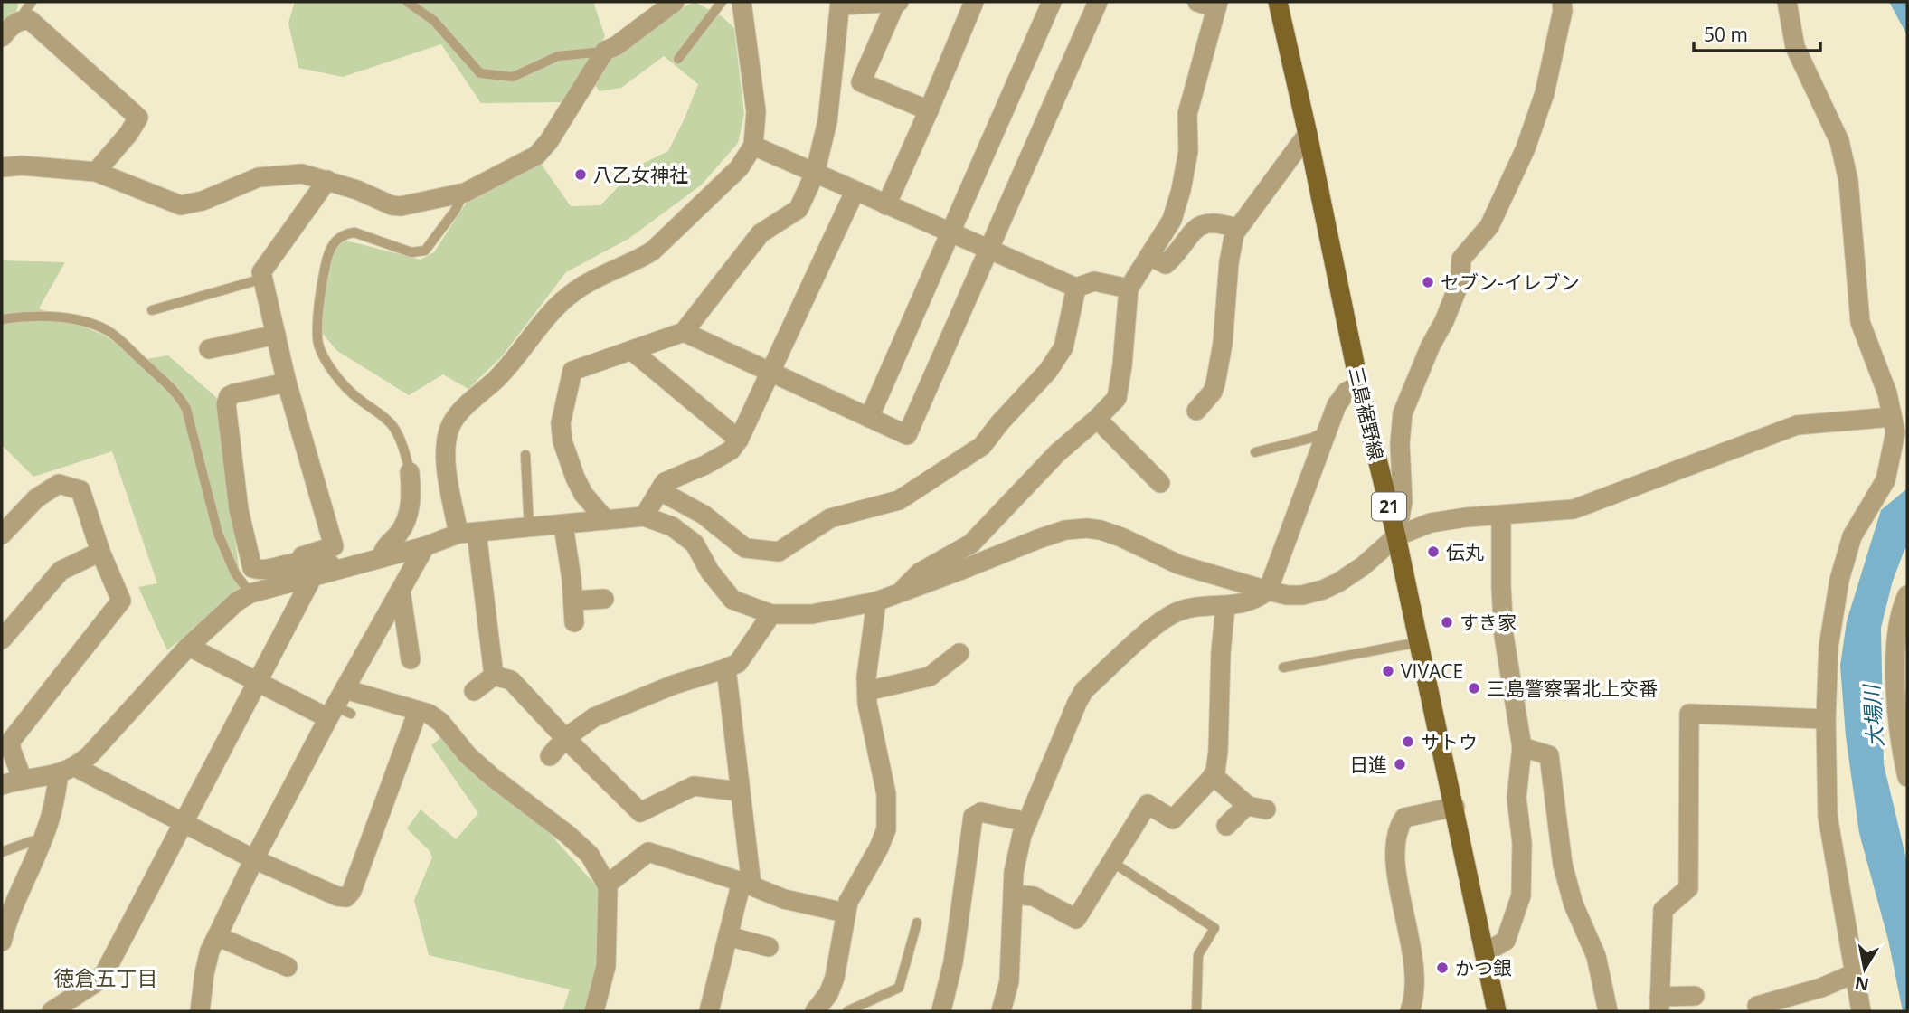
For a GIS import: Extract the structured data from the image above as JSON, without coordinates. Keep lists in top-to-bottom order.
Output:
{
  "streets": {
    "main road": ["三島裾野線", "21"]
  },
  "districts": ["徳倉五丁目"],
  "water": ["大場川"],
  "places": [
    "八乙女神社",
    "セブン-イレブン",
    "伝丸",
    "すき家",
    "VIVACE",
    "三島警察署北上交番",
    "サトウ",
    "日進",
    "かつ銀"
  ],
  "scale_bar": "50 m",
  "north": "bottom"
}
